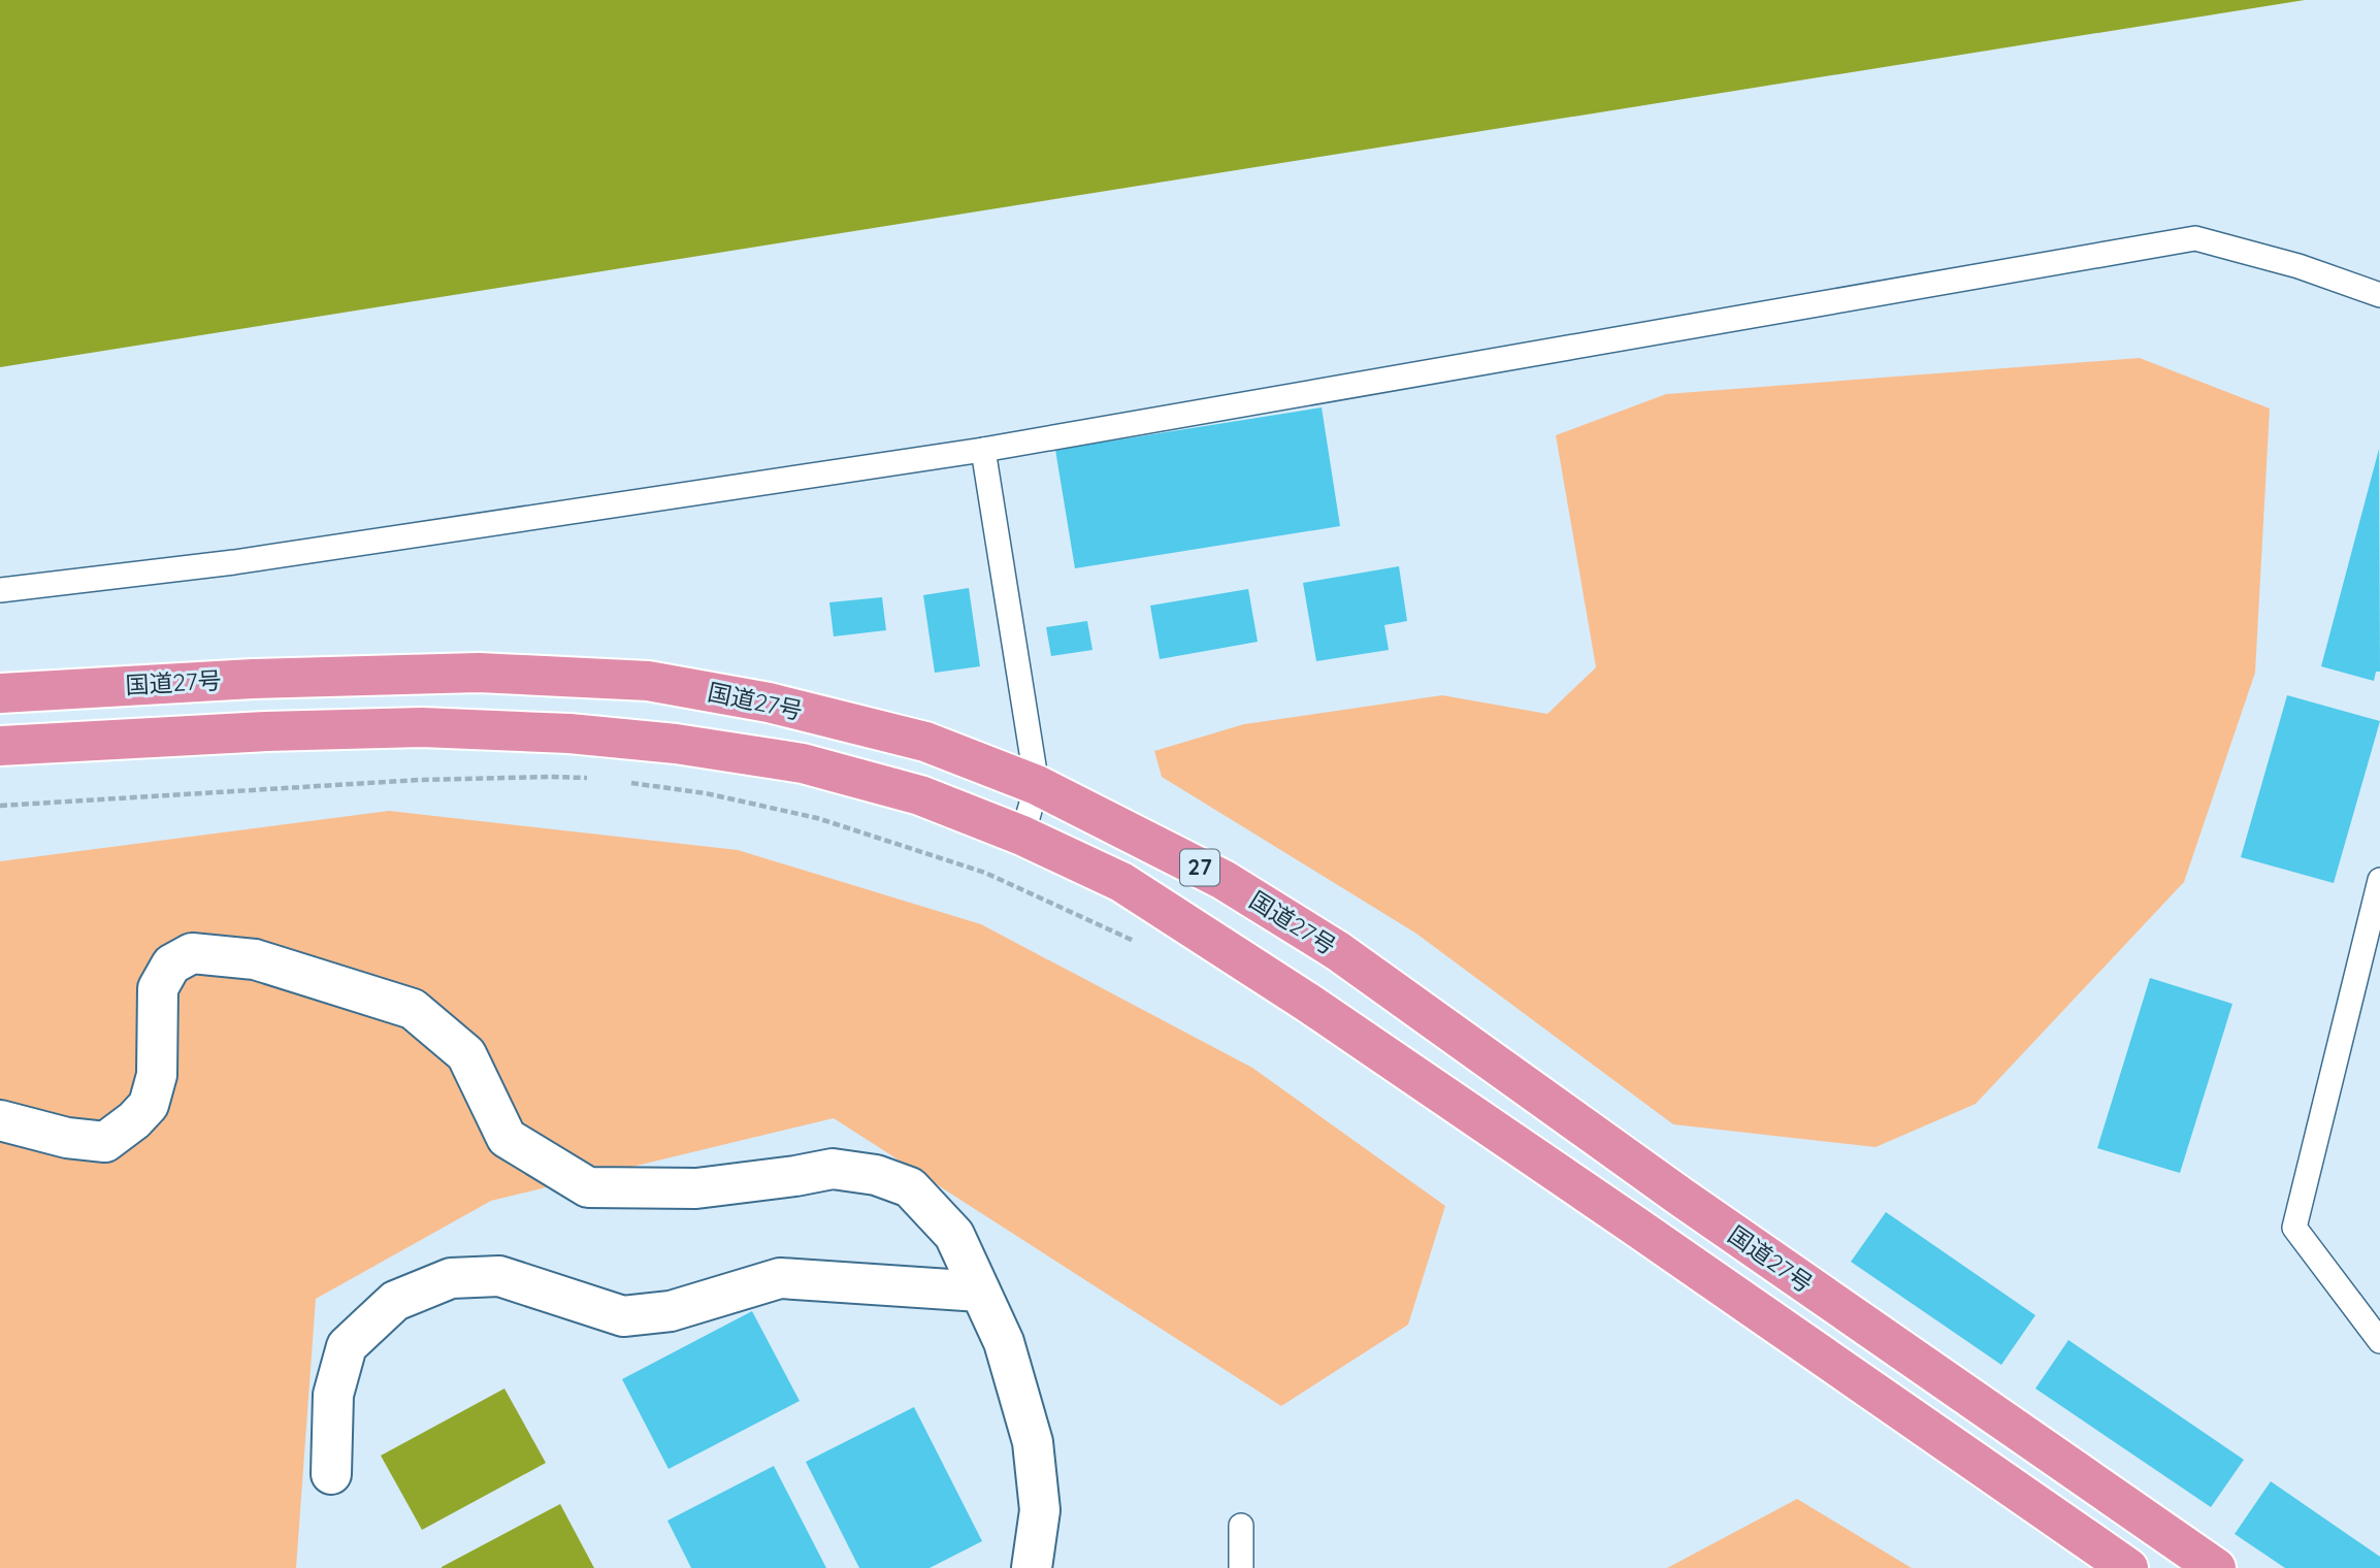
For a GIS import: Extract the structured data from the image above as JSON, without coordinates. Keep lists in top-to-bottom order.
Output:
{
  "streets": {
    "highway": ["国道27号", "27"]
  }
}
